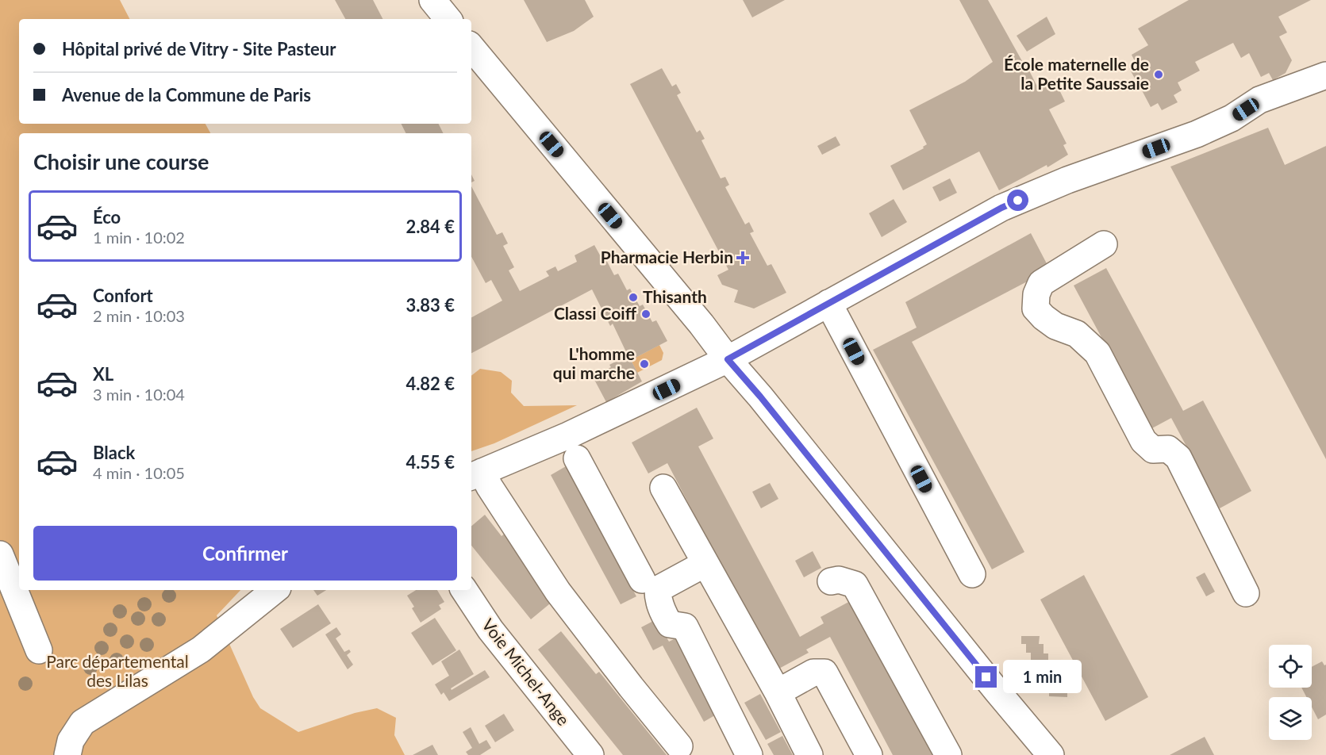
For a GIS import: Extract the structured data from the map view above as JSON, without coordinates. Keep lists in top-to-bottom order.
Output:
{
  "streets": {
    "street": ["Voie Michel-Ange"]
  },
  "parks": ["Parc départemental des Lilas"],
  "places": {
    "other": [
      "École maternelle de la Petite Saussaie",
      "Thisanth",
      "Classi Coiff",
      "L'homme qui marche"
    ],
    "health": ["Pharmacie Herbin"]
  },
  "page": {
    "banner": ["Hôpital privé de Vitry - Site Pasteur", "Avenue de la Commune de Paris"],
    "heading": "Choisir une course",
    "list": [
      {
        "name": "Éco",
        "note": "1 min · 10:02",
        "value": "2.84 €"
      },
      {
        "name": "Confort",
        "note": "2 min · 10:03",
        "value": "3.83 €"
      },
      {
        "name": "XL",
        "note": "3 min · 10:04",
        "value": "4.82 €"
      },
      {
        "name": "Black",
        "note": "4 min · 10:05",
        "value": "4.55 €"
      }
    ],
    "buttons": "Confirmer",
    "bubble": "1 min"
  }
}
